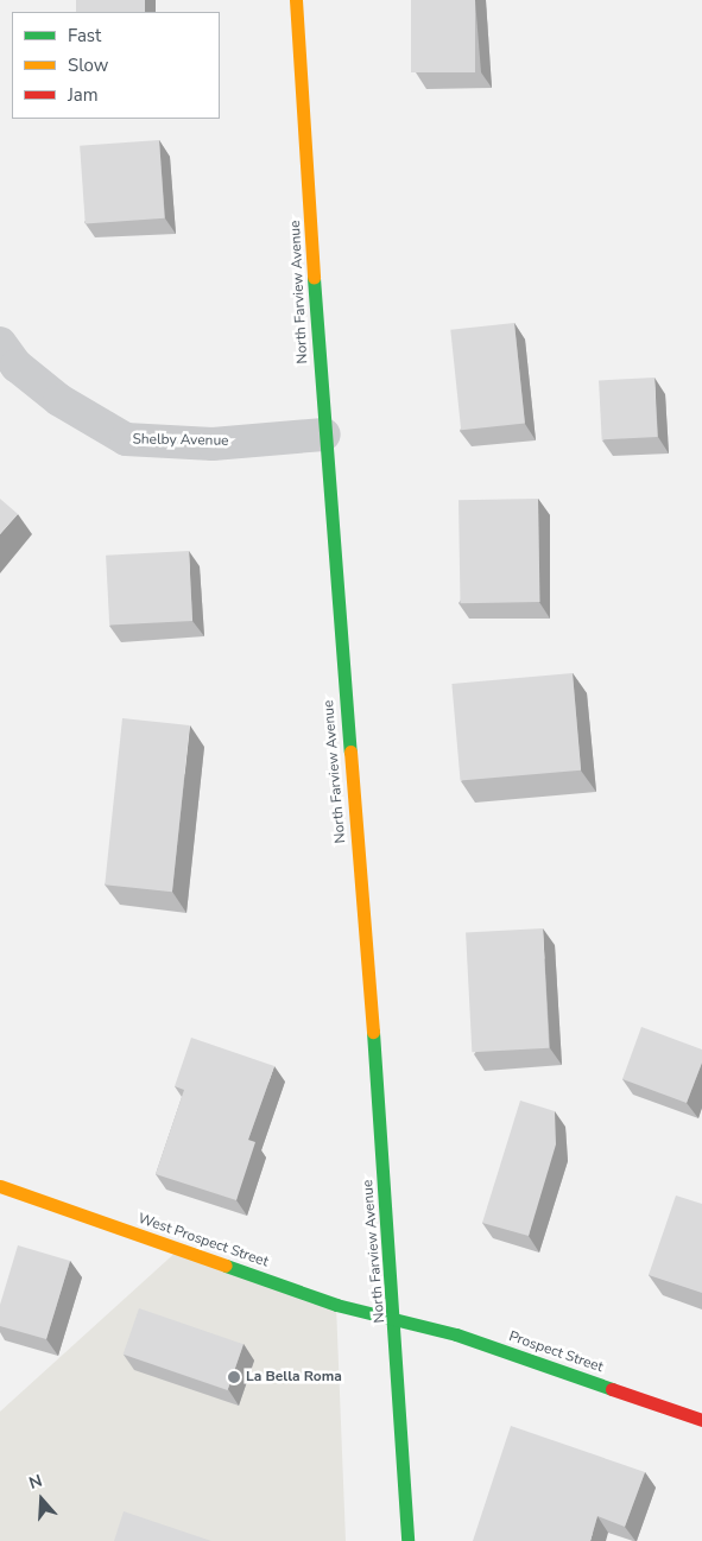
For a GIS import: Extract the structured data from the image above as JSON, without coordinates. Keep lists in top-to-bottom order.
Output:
{
  "streets": {
    "street": [
      "North Farview Avenue",
      "Shelby Avenue",
      "West Prospect Street",
      "Prospect Street"
    ]
  },
  "crossings": [
    ["North Farview Avenue", "Shelby Avenue"],
    ["North Farview Avenue", "West Prospect Street"],
    ["North Farview Avenue", "Prospect Street"],
    ["West Prospect Street", "Prospect Street"]
  ],
  "places": ["La Bella Roma"],
  "legend": ["Fast", "Slow", "Jam"],
  "north": "top"
}
